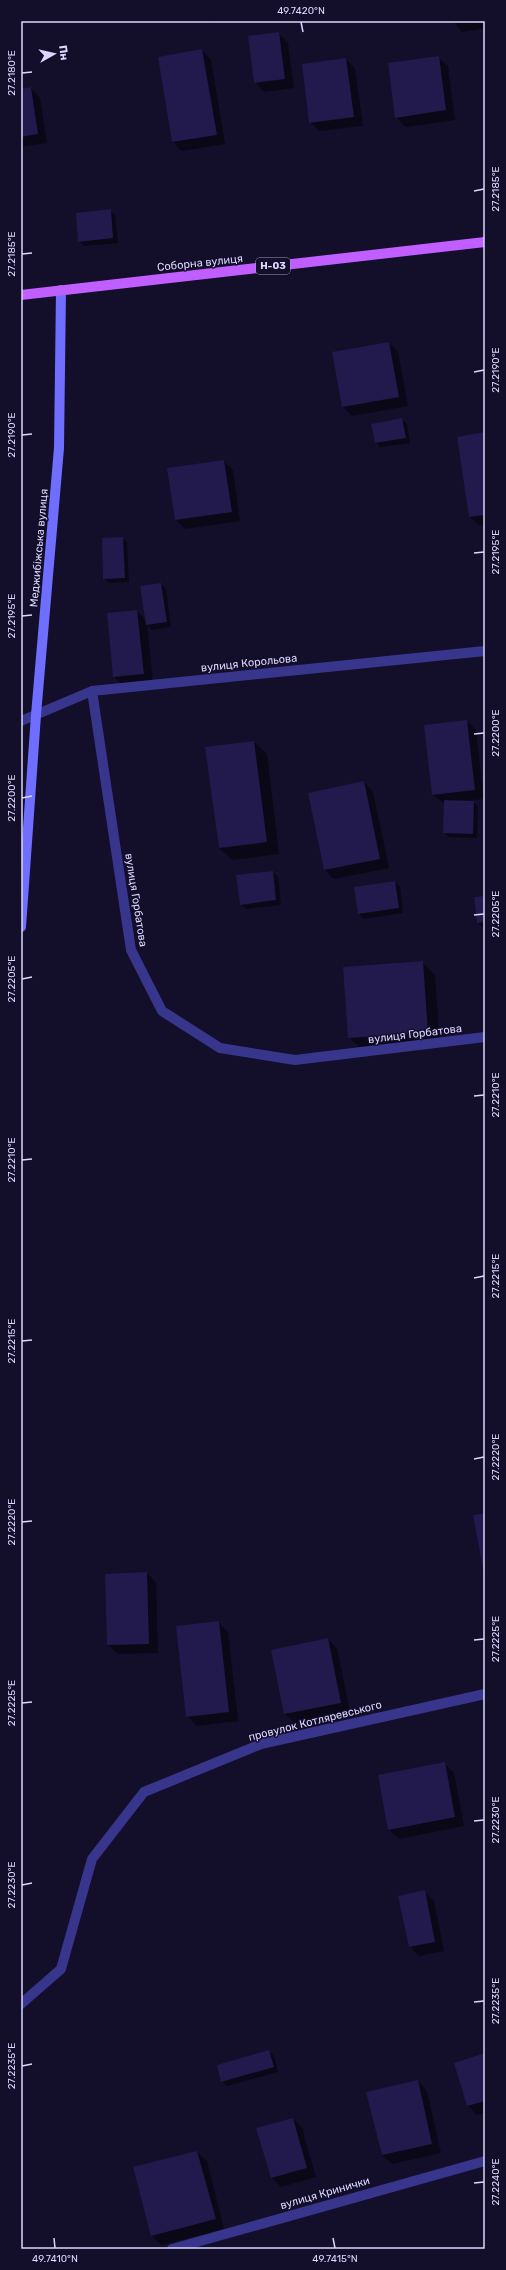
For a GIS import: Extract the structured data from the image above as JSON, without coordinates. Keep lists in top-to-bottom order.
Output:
{
  "streets": {
    "main road": ["Соборна вулиця", "Н-03", "Меджибіжська вулиця"],
    "street": [
      "вулиця Корольова",
      "вулиця Горбатова",
      "провулок Котляревського",
      "вулиця Кринички"
    ]
  },
  "crossings": [
    ["Соборна вулиця", "Н-03"],
    ["Соборна вулиця", "Меджибіжська вулиця"],
    ["Н-03", "Меджибіжська вулиця"],
    ["Меджибіжська вулиця", "вулиця Корольова"],
    ["вулиця Корольова", "вулиця Горбатова"]
  ],
  "north": "right",
  "coordinates": [
    "49.7420°N",
    "27.2180°E",
    "27.2185°E",
    "27.2190°E",
    "27.2195°E",
    "27.2200°E",
    "27.2205°E",
    "27.2210°E",
    "27.2215°E",
    "27.2220°E",
    "27.2225°E",
    "27.2230°E",
    "27.2235°E",
    "27.2240°E",
    "49.7410°N",
    "49.7415°N"
  ]
}
